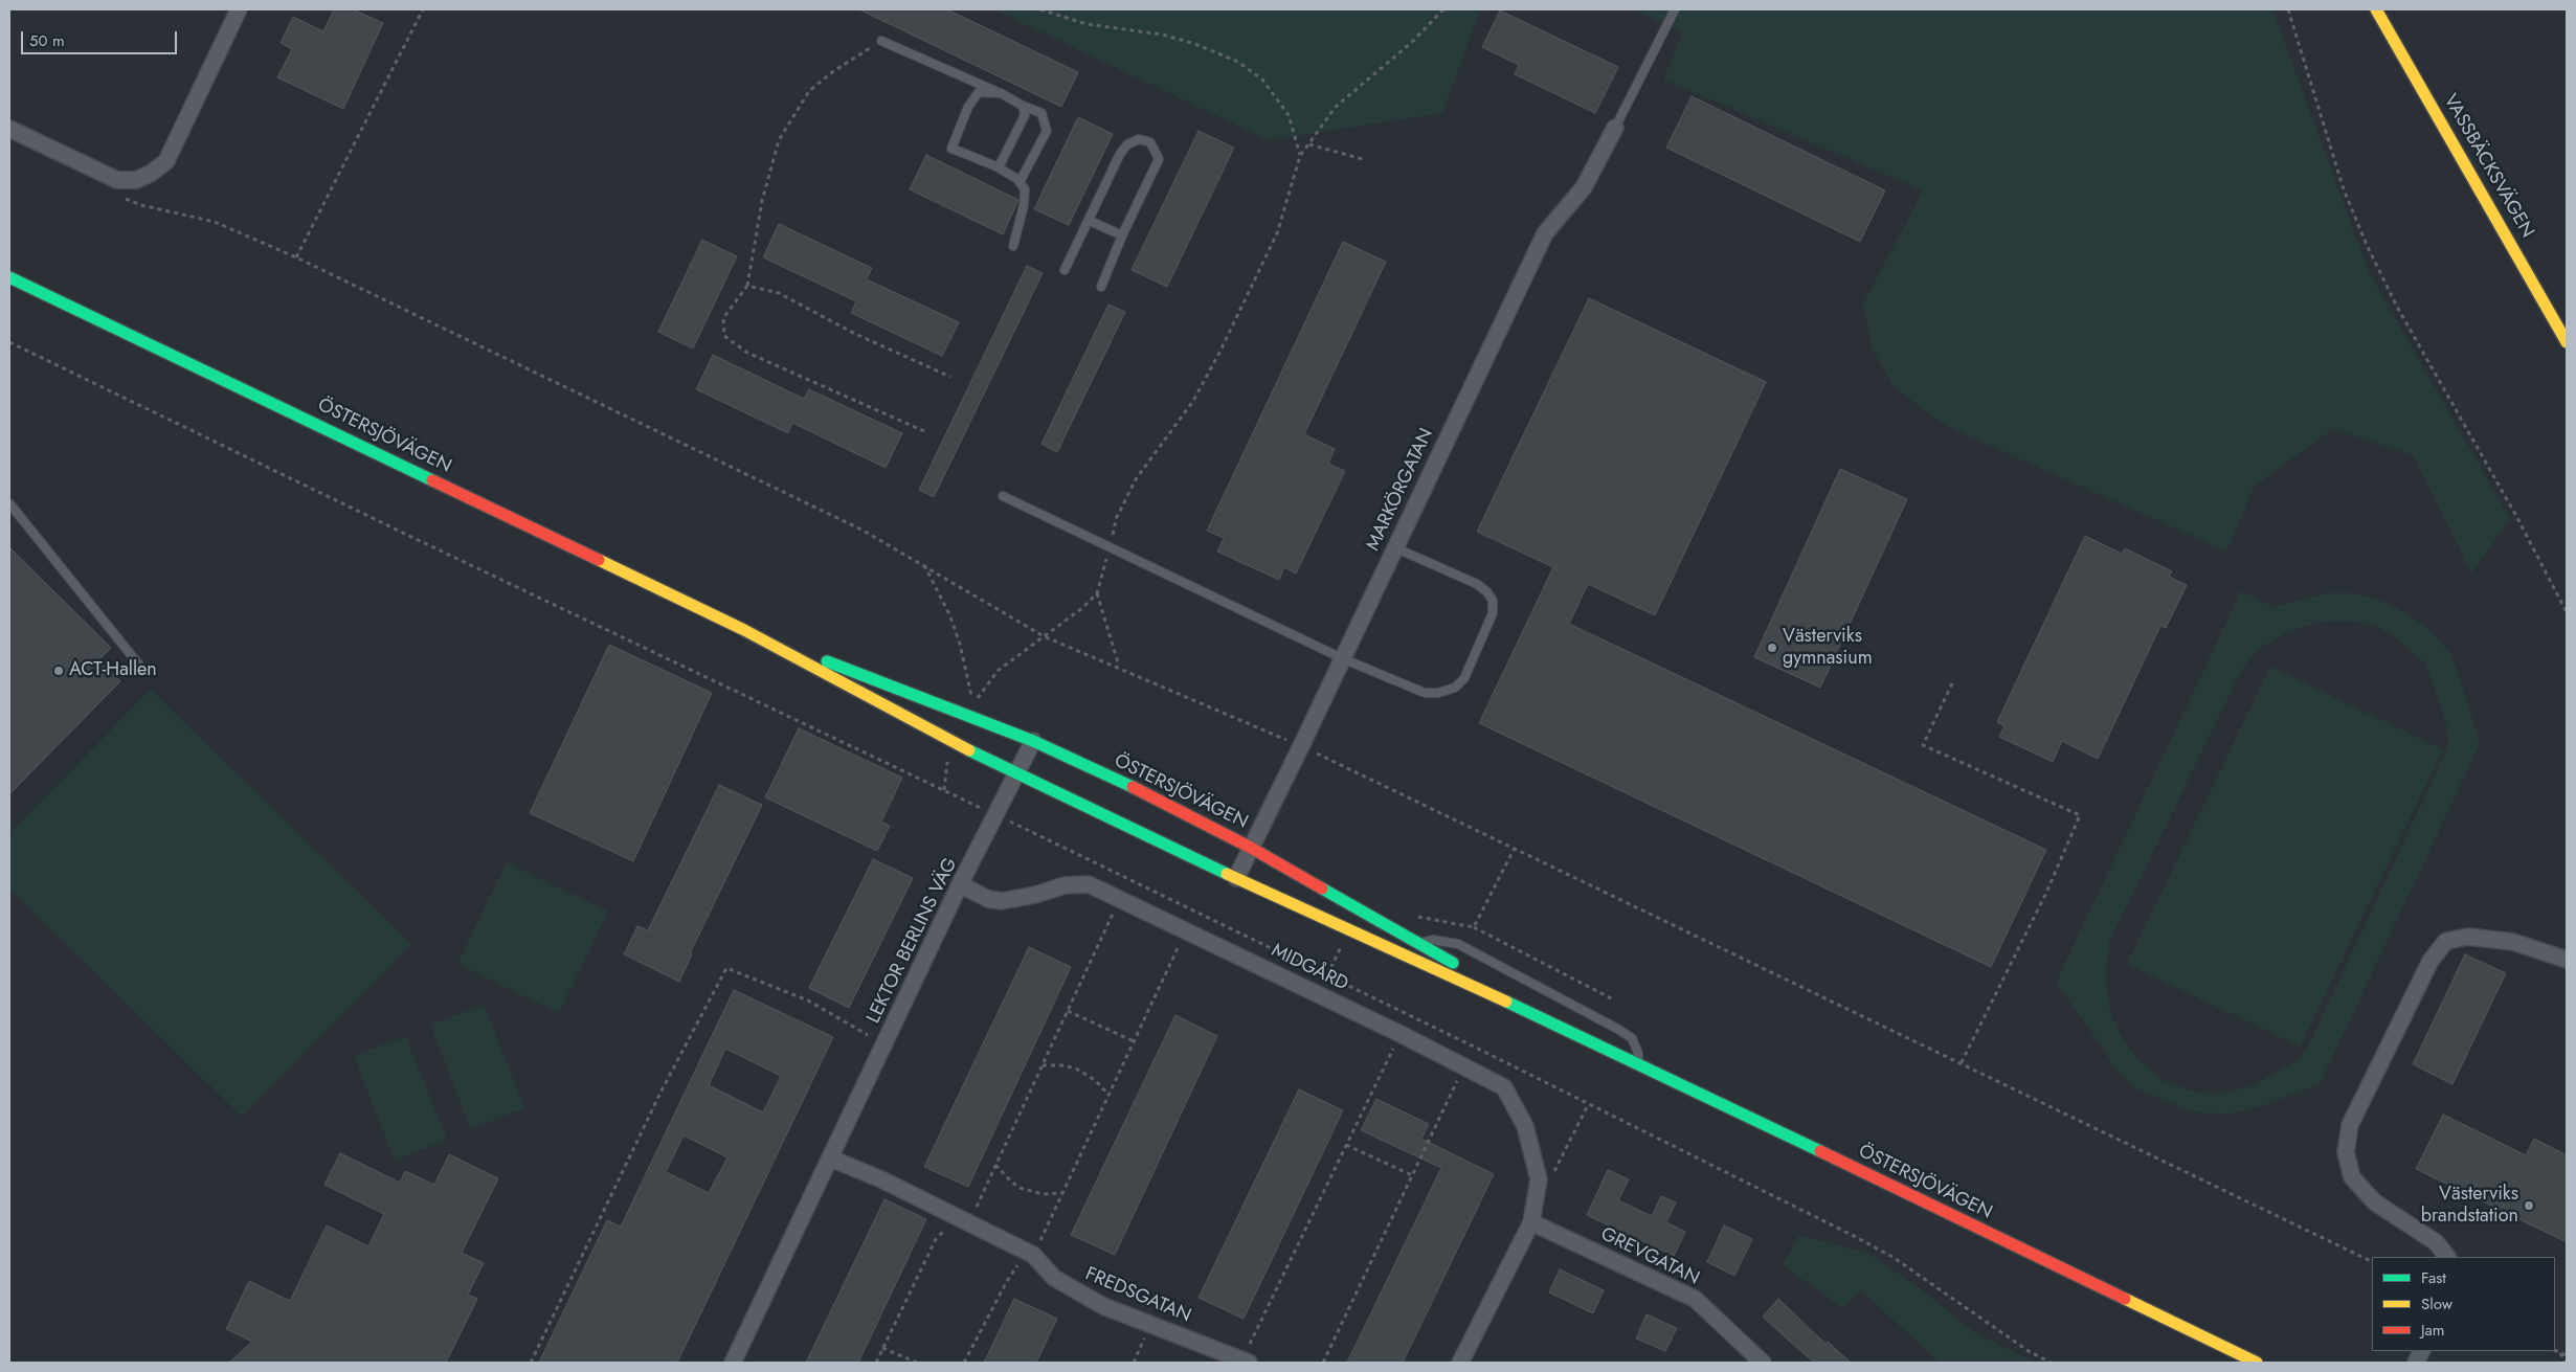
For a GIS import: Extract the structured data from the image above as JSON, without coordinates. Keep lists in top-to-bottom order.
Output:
{
  "streets": {
    "main road": ["VASSBÄCKSVÄGEN", "ÖSTERSJÖVÄGEN"],
    "street": [
      "MARKÖRGATAN",
      "LEKTOR BERLINS VÄG",
      "MIDGÅRD",
      "GREVGATAN",
      "FREDSGATAN"
    ]
  },
  "crossings": [
    ["ÖSTERSJÖVÄGEN", "MARKÖRGATAN"],
    ["ÖSTERSJÖVÄGEN", "LEKTOR BERLINS VÄG"],
    ["LEKTOR BERLINS VÄG", "MIDGÅRD"],
    ["LEKTOR BERLINS VÄG", "FREDSGATAN"],
    ["MIDGÅRD", "GREVGATAN"]
  ],
  "places": ["Västerviks gymnasium", "ACT-Hallen", "Västerviks brandstation"],
  "legend": ["Fast", "Slow", "Jam"],
  "scale_bar": "50 m"
}
